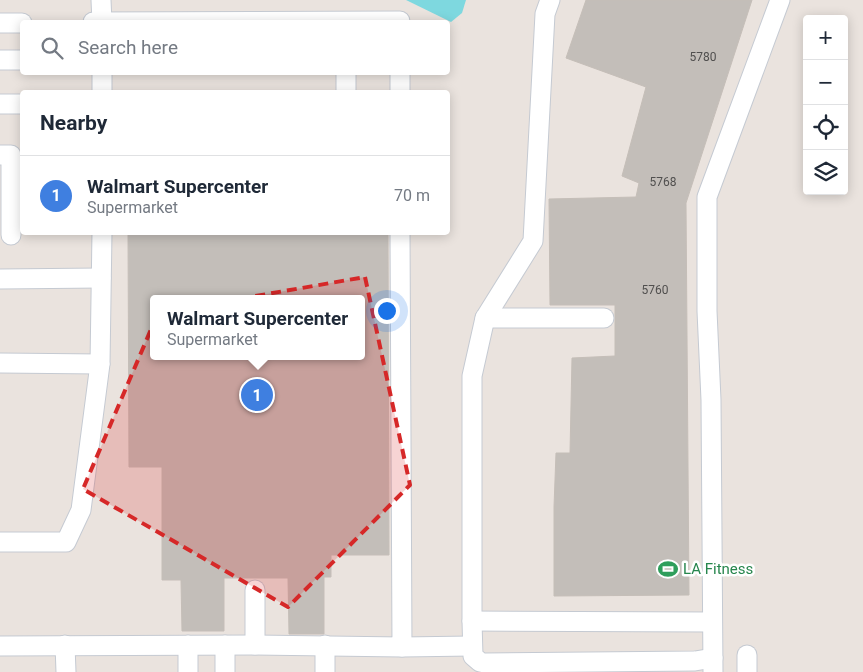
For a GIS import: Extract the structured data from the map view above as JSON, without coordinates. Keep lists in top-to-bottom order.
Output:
{
  "places": {
    "sports": ["LA Fitness"]
  },
  "house_numbers": ["5780", "5768", "5760"],
  "page": {
    "map_buttons": ["+", "−"],
    "search": "Search here",
    "heading": "Nearby",
    "list": [
      {
        "mark": "1",
        "name": "Walmart Supercenter",
        "note": "Supermarket",
        "value": "70 m"
      }
    ],
    "popup": ["Walmart Supercenter", "Supermarket"],
    "pins": "1"
  }
}
